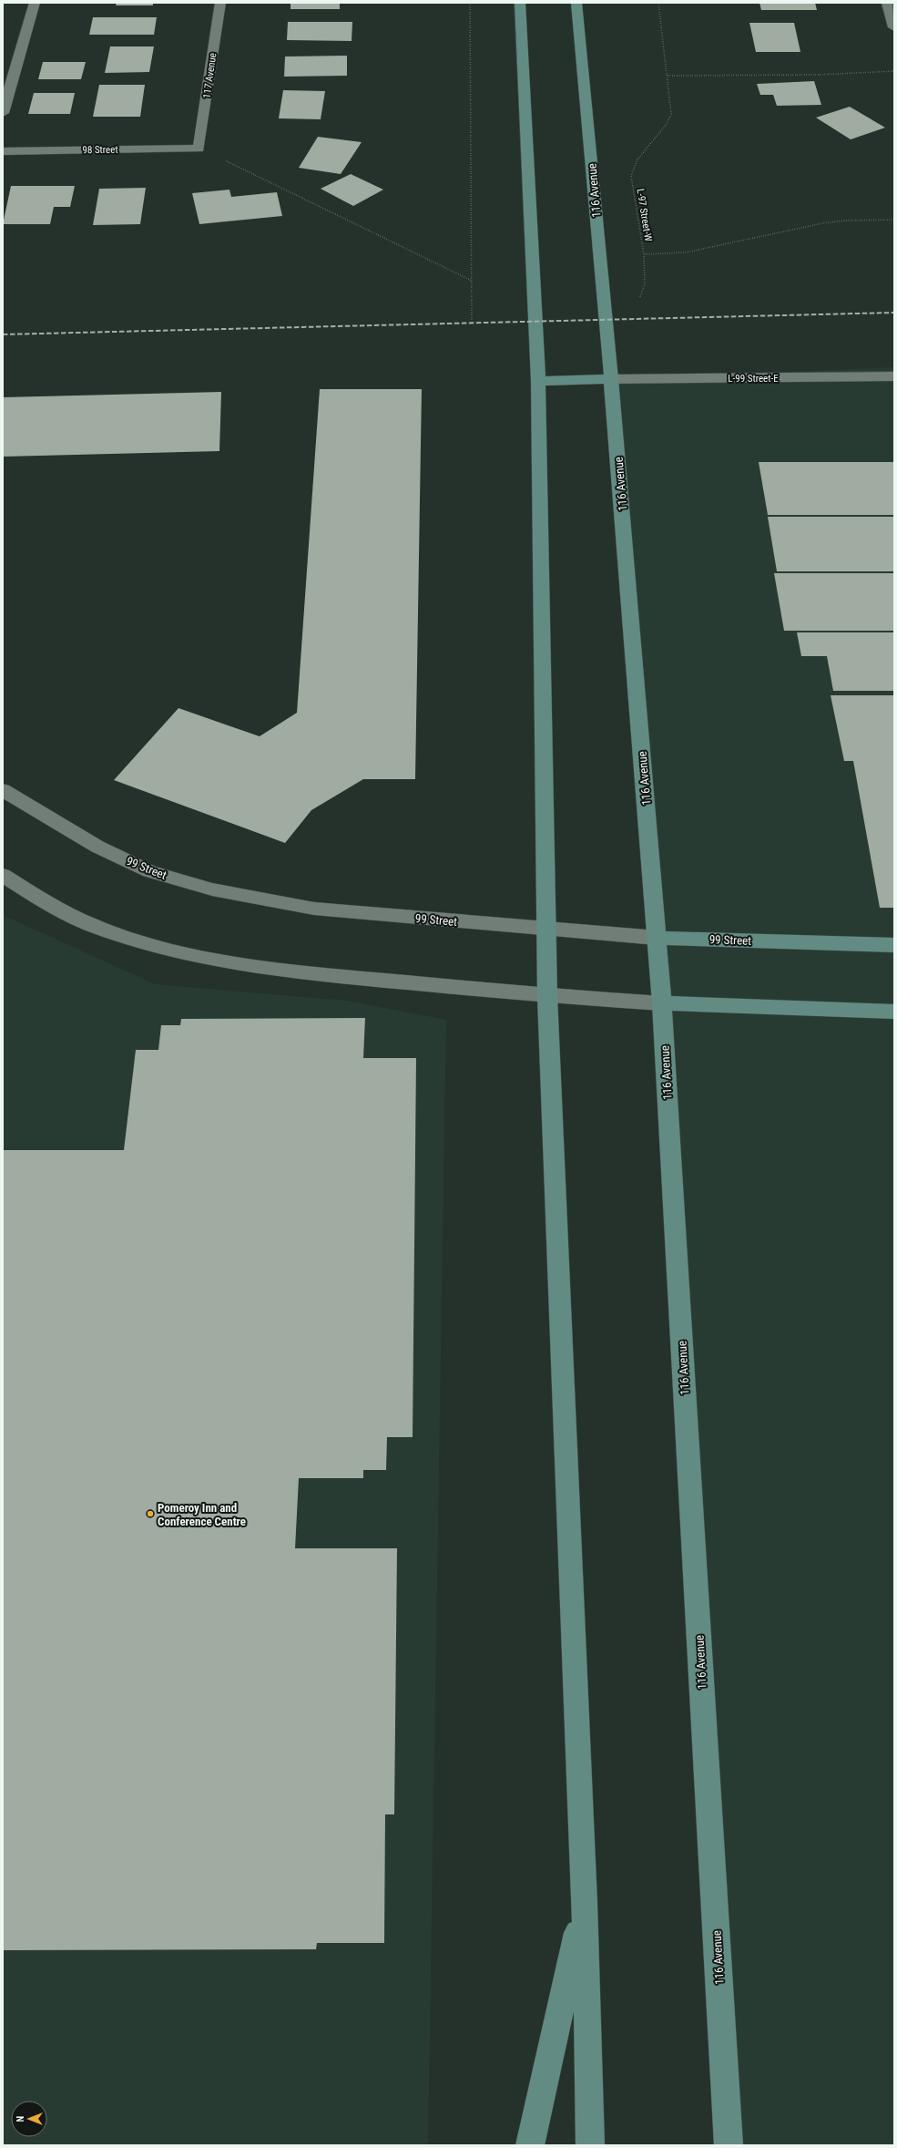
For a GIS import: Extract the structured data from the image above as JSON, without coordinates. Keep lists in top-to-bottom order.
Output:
{
  "streets": {
    "main road": ["116 Avenue", "99 Street"],
    "street": ["117 Avenue", "98 Street", "L-99 Street-E"],
    "path": ["L-97 Street-W"]
  },
  "crossings": [
    ["117 Avenue", "98 Street"],
    ["116 Avenue", "L-99 Street-E"],
    ["116 Avenue", "99 Street"]
  ],
  "places": ["Pomeroy Inn and Conference Centre"],
  "north": "left"
}
